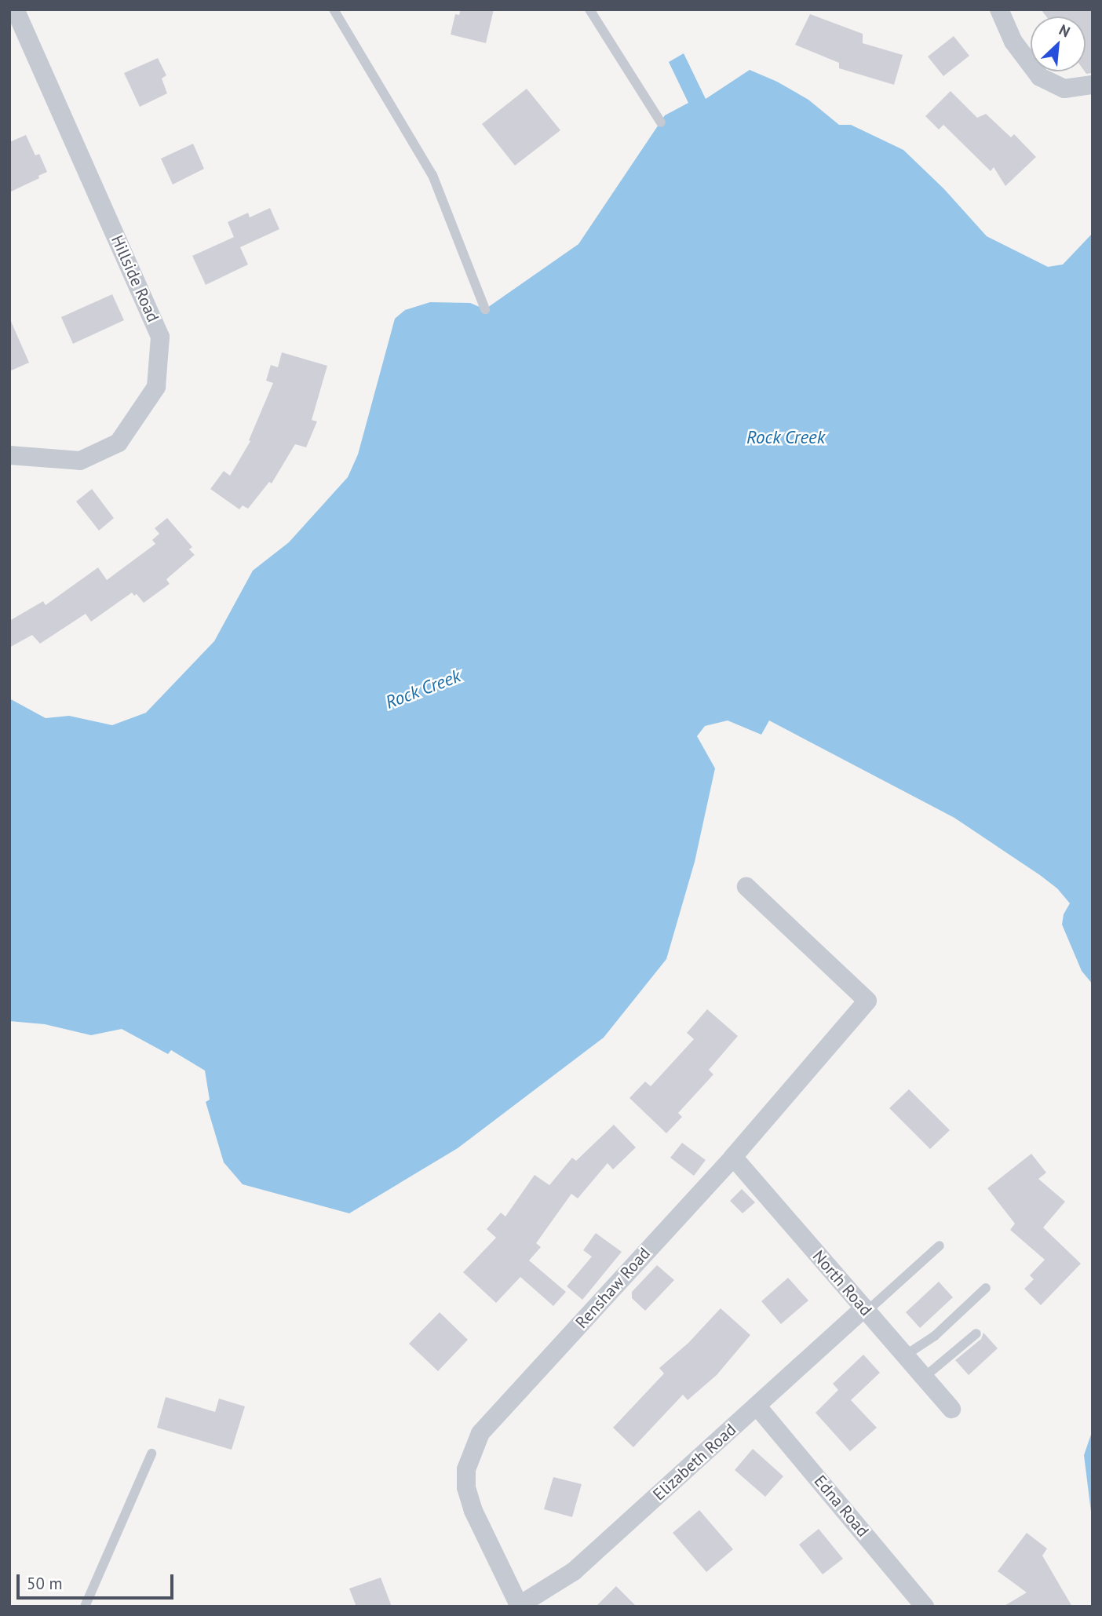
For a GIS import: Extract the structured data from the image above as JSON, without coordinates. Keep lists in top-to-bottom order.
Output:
{
  "streets": {
    "street": [
      "Hillside Road",
      "North Road",
      "Renshaw Road",
      "Elizabeth Road",
      "Edna Road"
    ]
  },
  "crossings": [
    ["North Road", "Renshaw Road"],
    ["North Road", "Elizabeth Road"],
    ["Renshaw Road", "Elizabeth Road"],
    ["Elizabeth Road", "Edna Road"]
  ],
  "water": ["Rock Creek"],
  "scale_bar": "50 m",
  "north": "top right"
}
